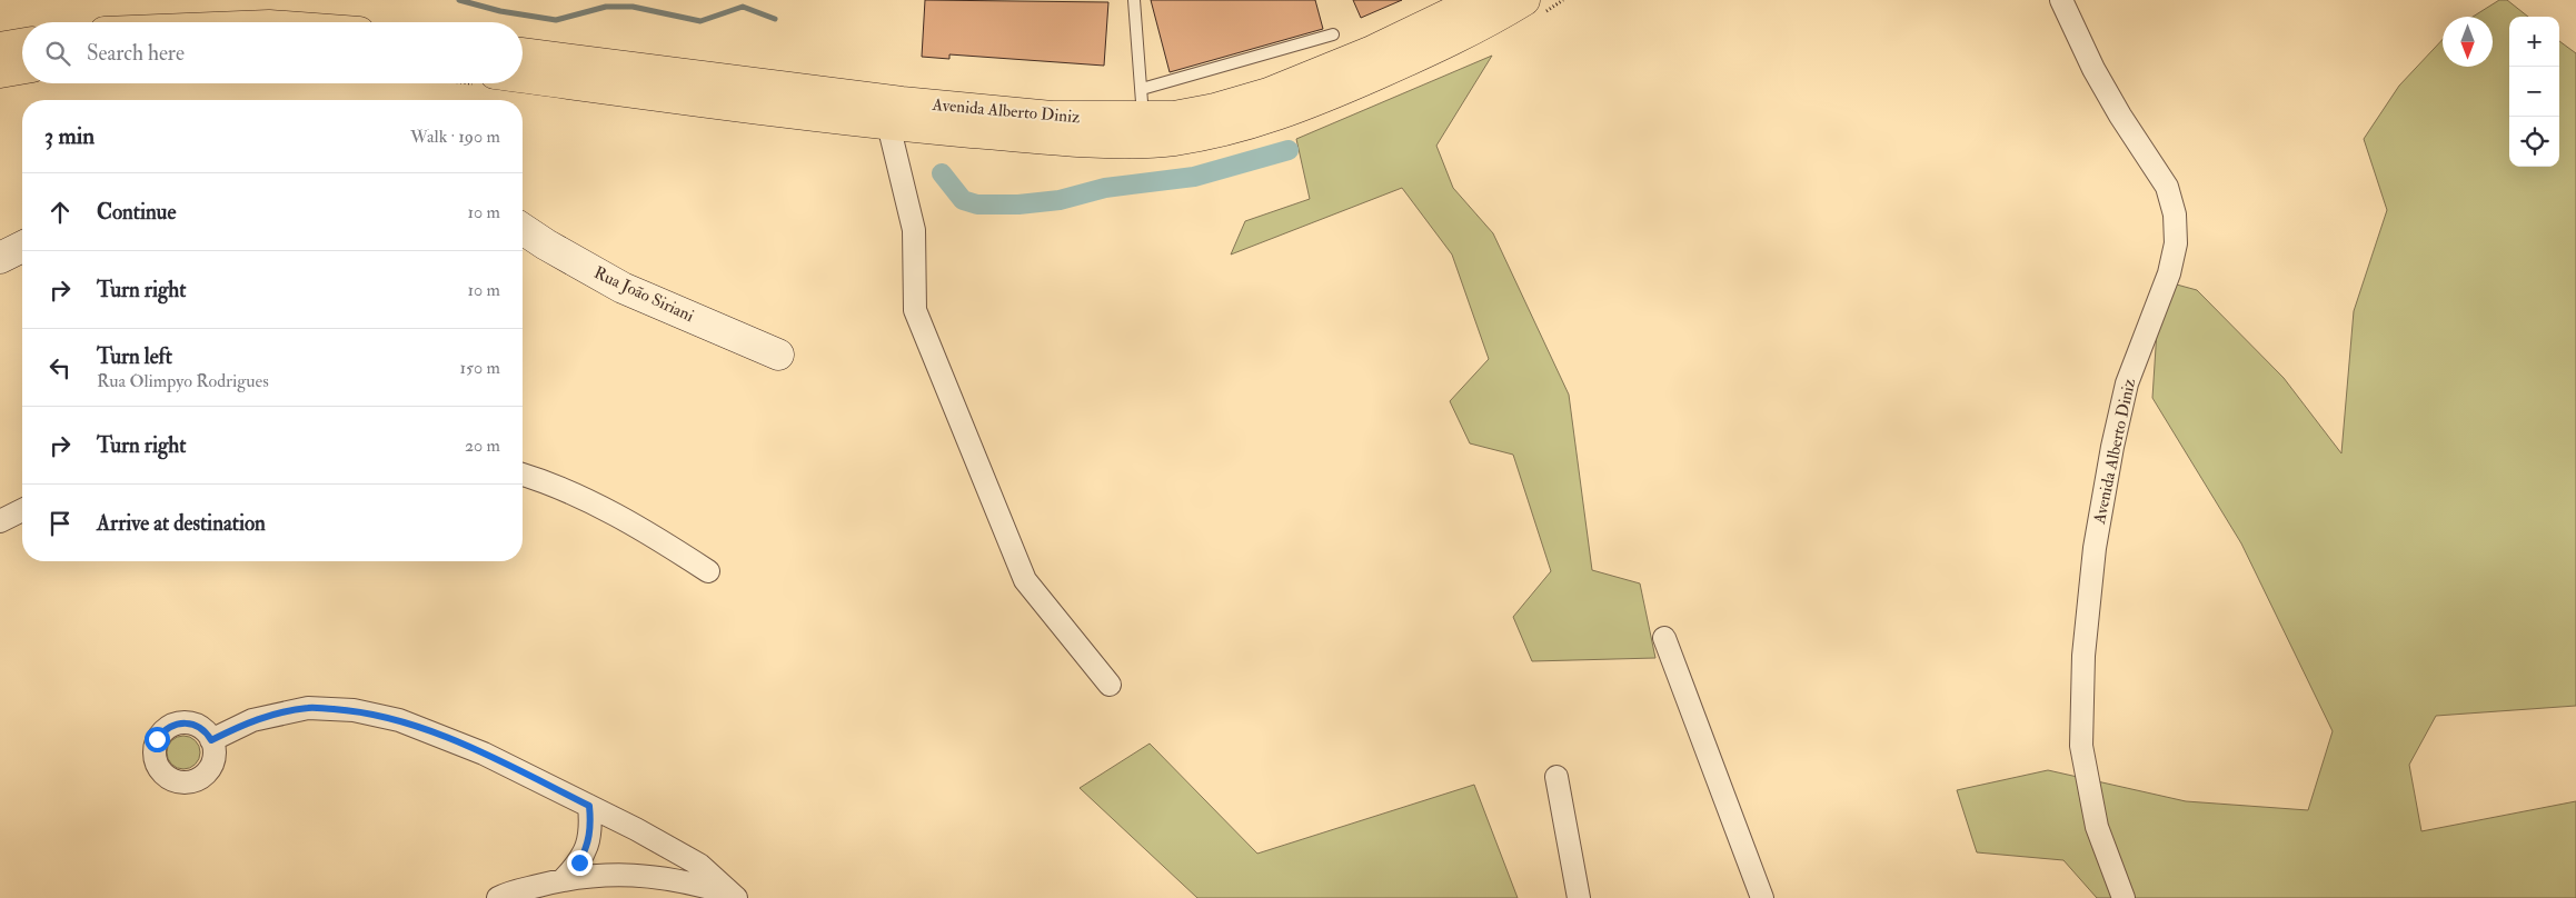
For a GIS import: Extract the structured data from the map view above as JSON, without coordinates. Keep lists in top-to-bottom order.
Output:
{
  "streets": {
    "main road": ["Avenida Alberto Diniz"],
    "street": ["Rua João Siriani"]
  },
  "north": "bottom",
  "page": {
    "map_buttons": ["+", "−"],
    "search": "Search here",
    "heading": ["3 min", "Walk · 190 m"],
    "list": [
      ["Continue", "10 m"],
      ["Turn right", "10 m"],
      ["Turn left", "Rua Olimpyo Rodrigues", "150 m"],
      ["Turn right", "20 m"],
      "Arrive at destination"
    ]
  }
}
